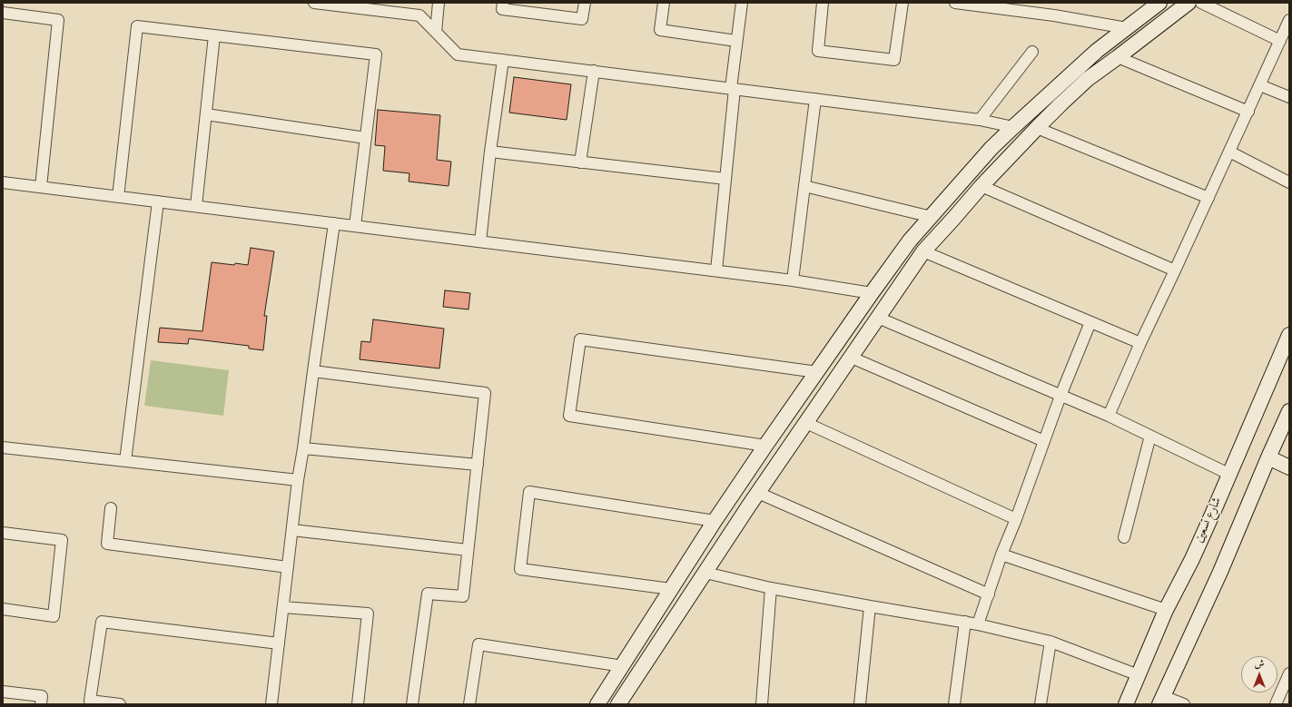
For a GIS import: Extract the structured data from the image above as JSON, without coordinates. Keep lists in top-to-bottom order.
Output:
{
  "streets": {
    "main road": ["شارع تسعين"]
  },
  "north": "top"
}
